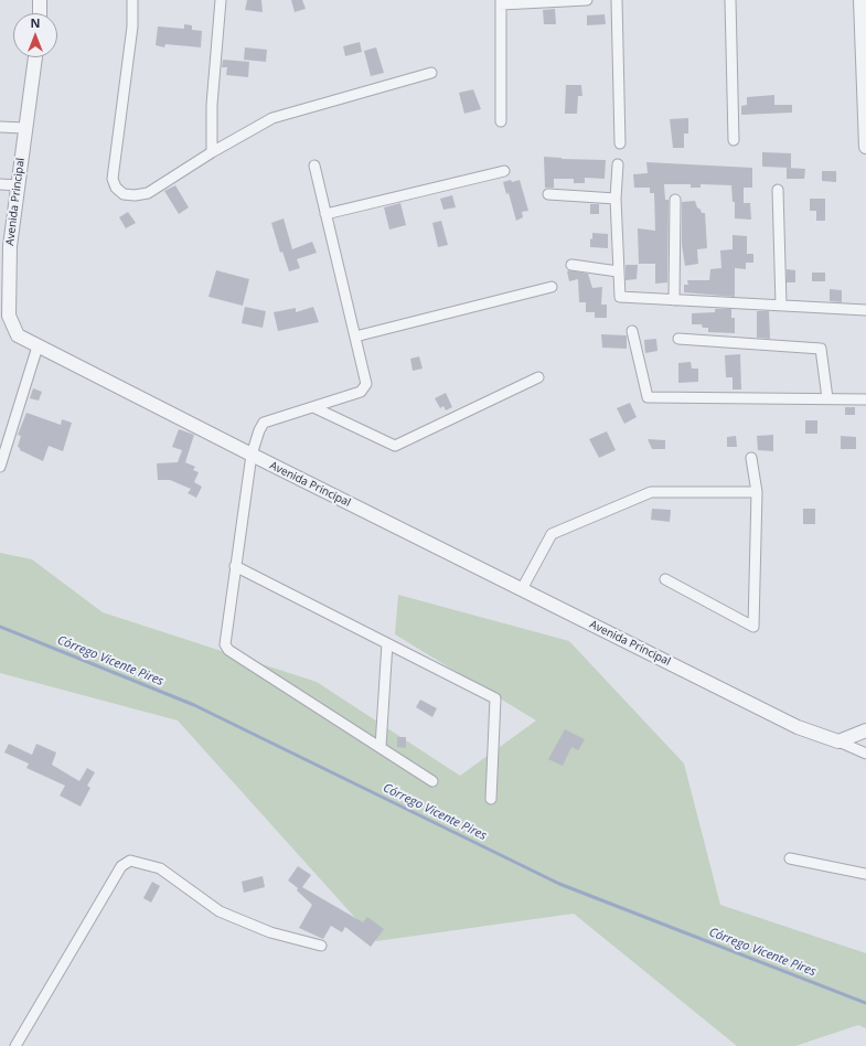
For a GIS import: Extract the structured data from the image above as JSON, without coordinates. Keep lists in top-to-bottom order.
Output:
{
  "streets": {
    "street": ["Avenida Principal"]
  },
  "water": ["Córrego Vicente Pires"],
  "north": "top"
}
